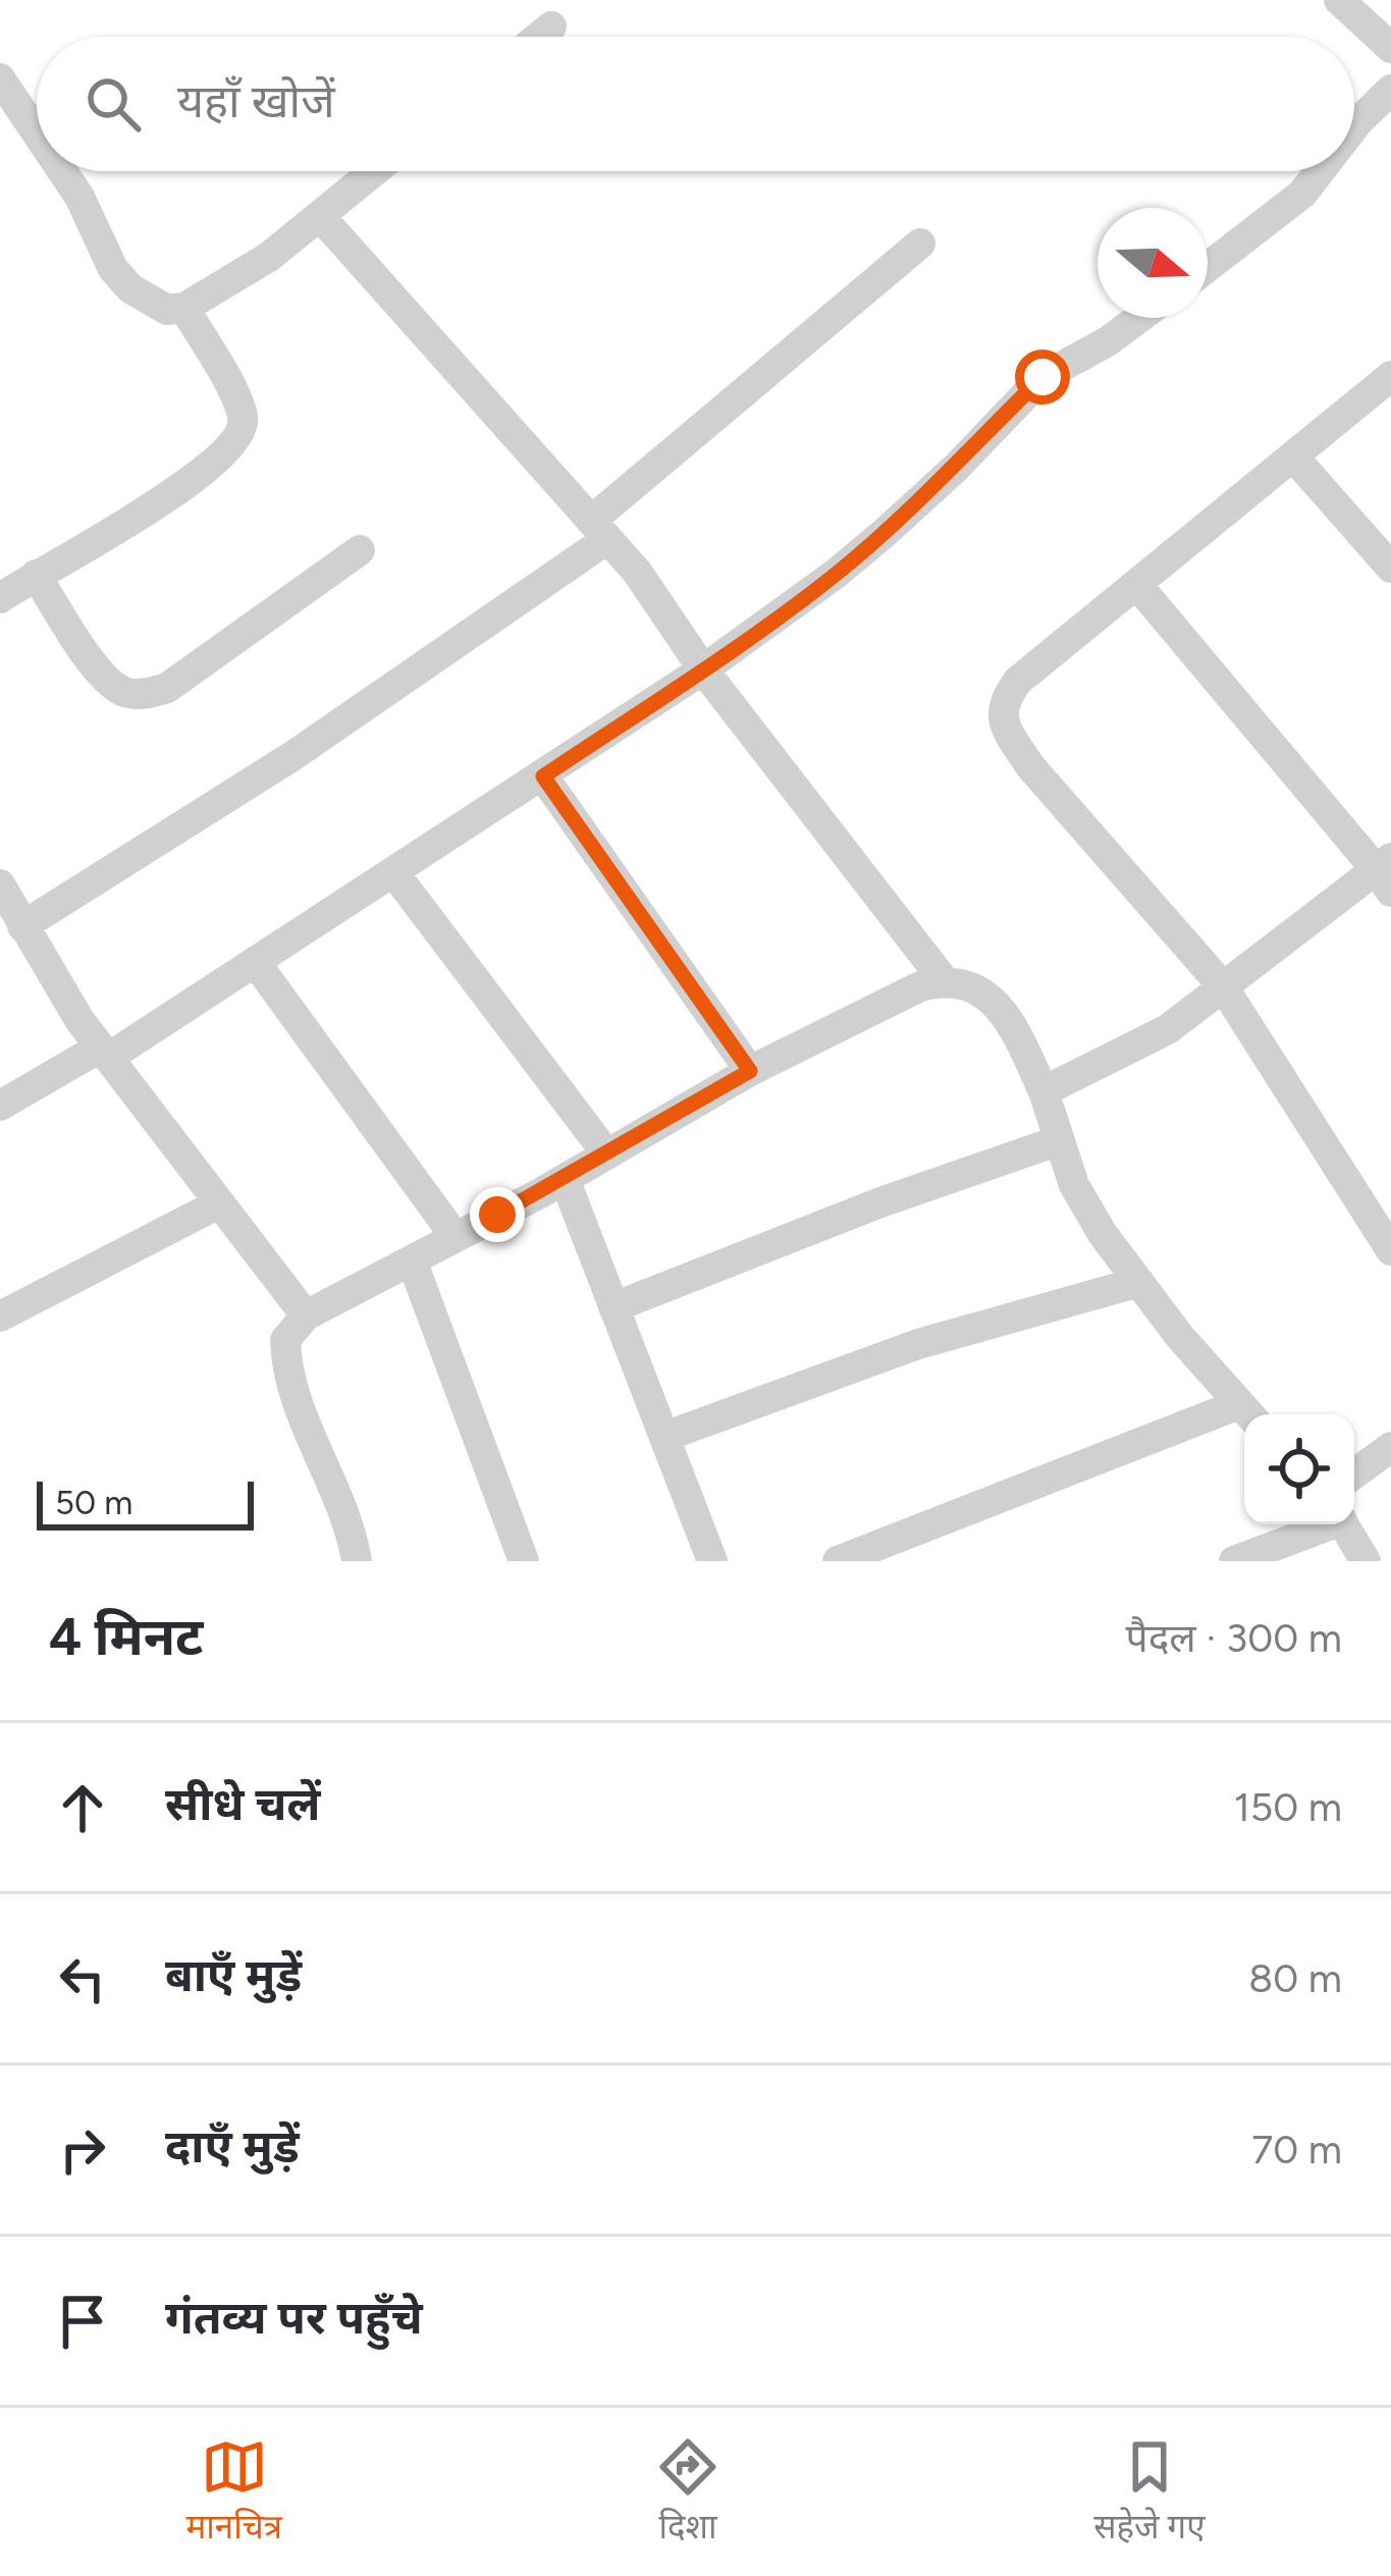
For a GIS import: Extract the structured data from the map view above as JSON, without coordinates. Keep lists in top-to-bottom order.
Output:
{
  "scale_bar": "50 m",
  "north": "right",
  "page": {
    "search": "यहाँ खोजें",
    "scale": "50 m",
    "heading": ["4 मिनट", "पैदल · 300 m"],
    "list": [
      ["सीधे चलें", "150 m"],
      ["बाएँ मुड़ें", "80 m"],
      ["दाएँ मुड़ें", "70 m"],
      "गंतव्य पर पहुँचे"
    ],
    "nav": ["मानचित्र", "दिशा", "सहेजे गए"]
  }
}
